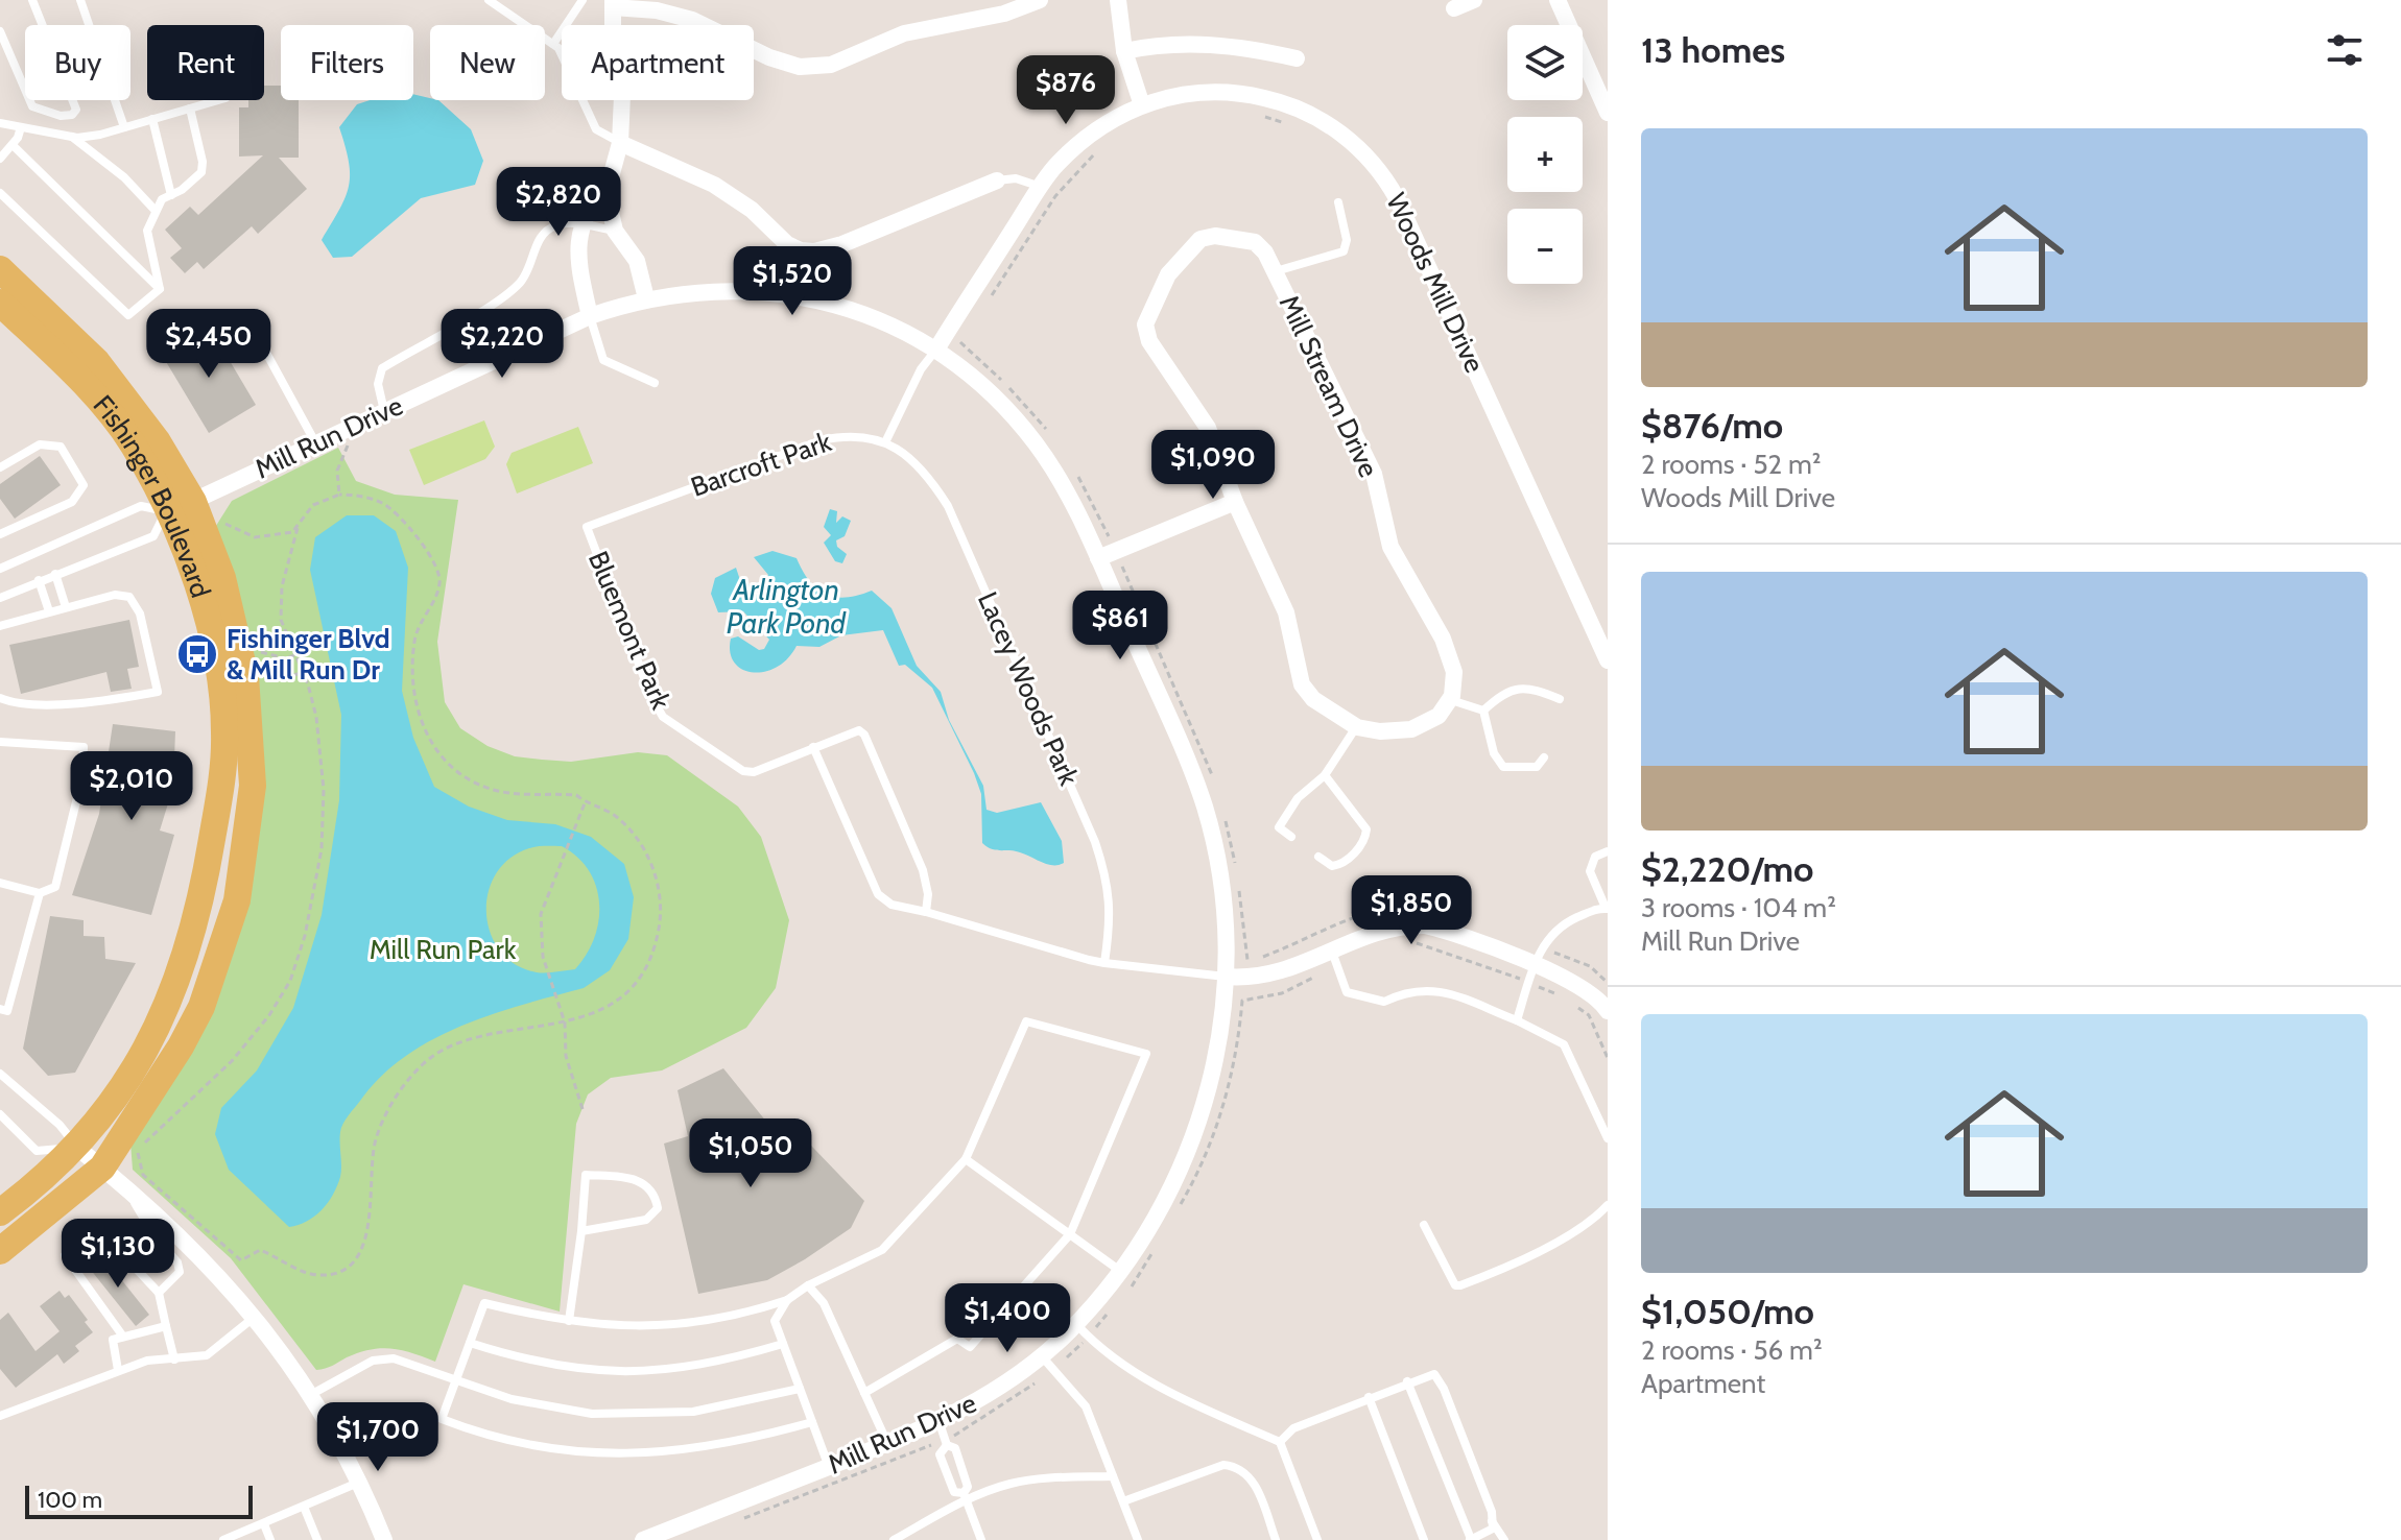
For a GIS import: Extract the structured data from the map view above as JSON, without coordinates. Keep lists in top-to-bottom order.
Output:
{
  "streets": {
    "main road": ["Fishinger Boulevard"],
    "street": ["Woods Mill Drive", "Mill Stream Drive", "Mill Run Drive"],
    "lane": ["Barcroft Park", "Bluemont Park", "Lacey Woods Park"]
  },
  "crossings": [
    ["Woods Mill Drive", "Mill Run Drive"],
    ["Mill Run Drive", "Fishinger Boulevard"],
    ["Barcroft Park", "Bluemont Park"],
    ["Barcroft Park", "Lacey Woods Park"]
  ],
  "water": ["Arlington Park Pond"],
  "parks": ["Mill Run Park"],
  "places": {
    "bus stop": ["Fishinger Blvd & Mill Run Dr"]
  },
  "scale_bar": "100 m",
  "page": {
    "heading": "13 homes",
    "map_buttons": ["+", "−"],
    "chip": [
      "Buy",
      "Rent",
      "Filters",
      "New",
      "Apartment"
    ],
    "price": [
      "$876",
      "$2,820",
      "$1,520",
      "$2,450",
      "$2,220",
      "$1,090",
      "$861",
      "$2,010",
      "$1,850",
      "$1,050",
      "$1,130",
      "$1,400",
      "$1,700"
    ],
    "list": [
      {
        "name": "$876/mo",
        "note": "2 rooms · 52 m² · Woods Mill Drive"
      },
      {
        "name": "$2,220/mo",
        "note": "3 rooms · 104 m² · Mill Run Drive"
      },
      {
        "name": "$1,050/mo",
        "note": "2 rooms · 56 m² · Apartment"
      }
    ],
    "scale": "100 m"
  }
}
